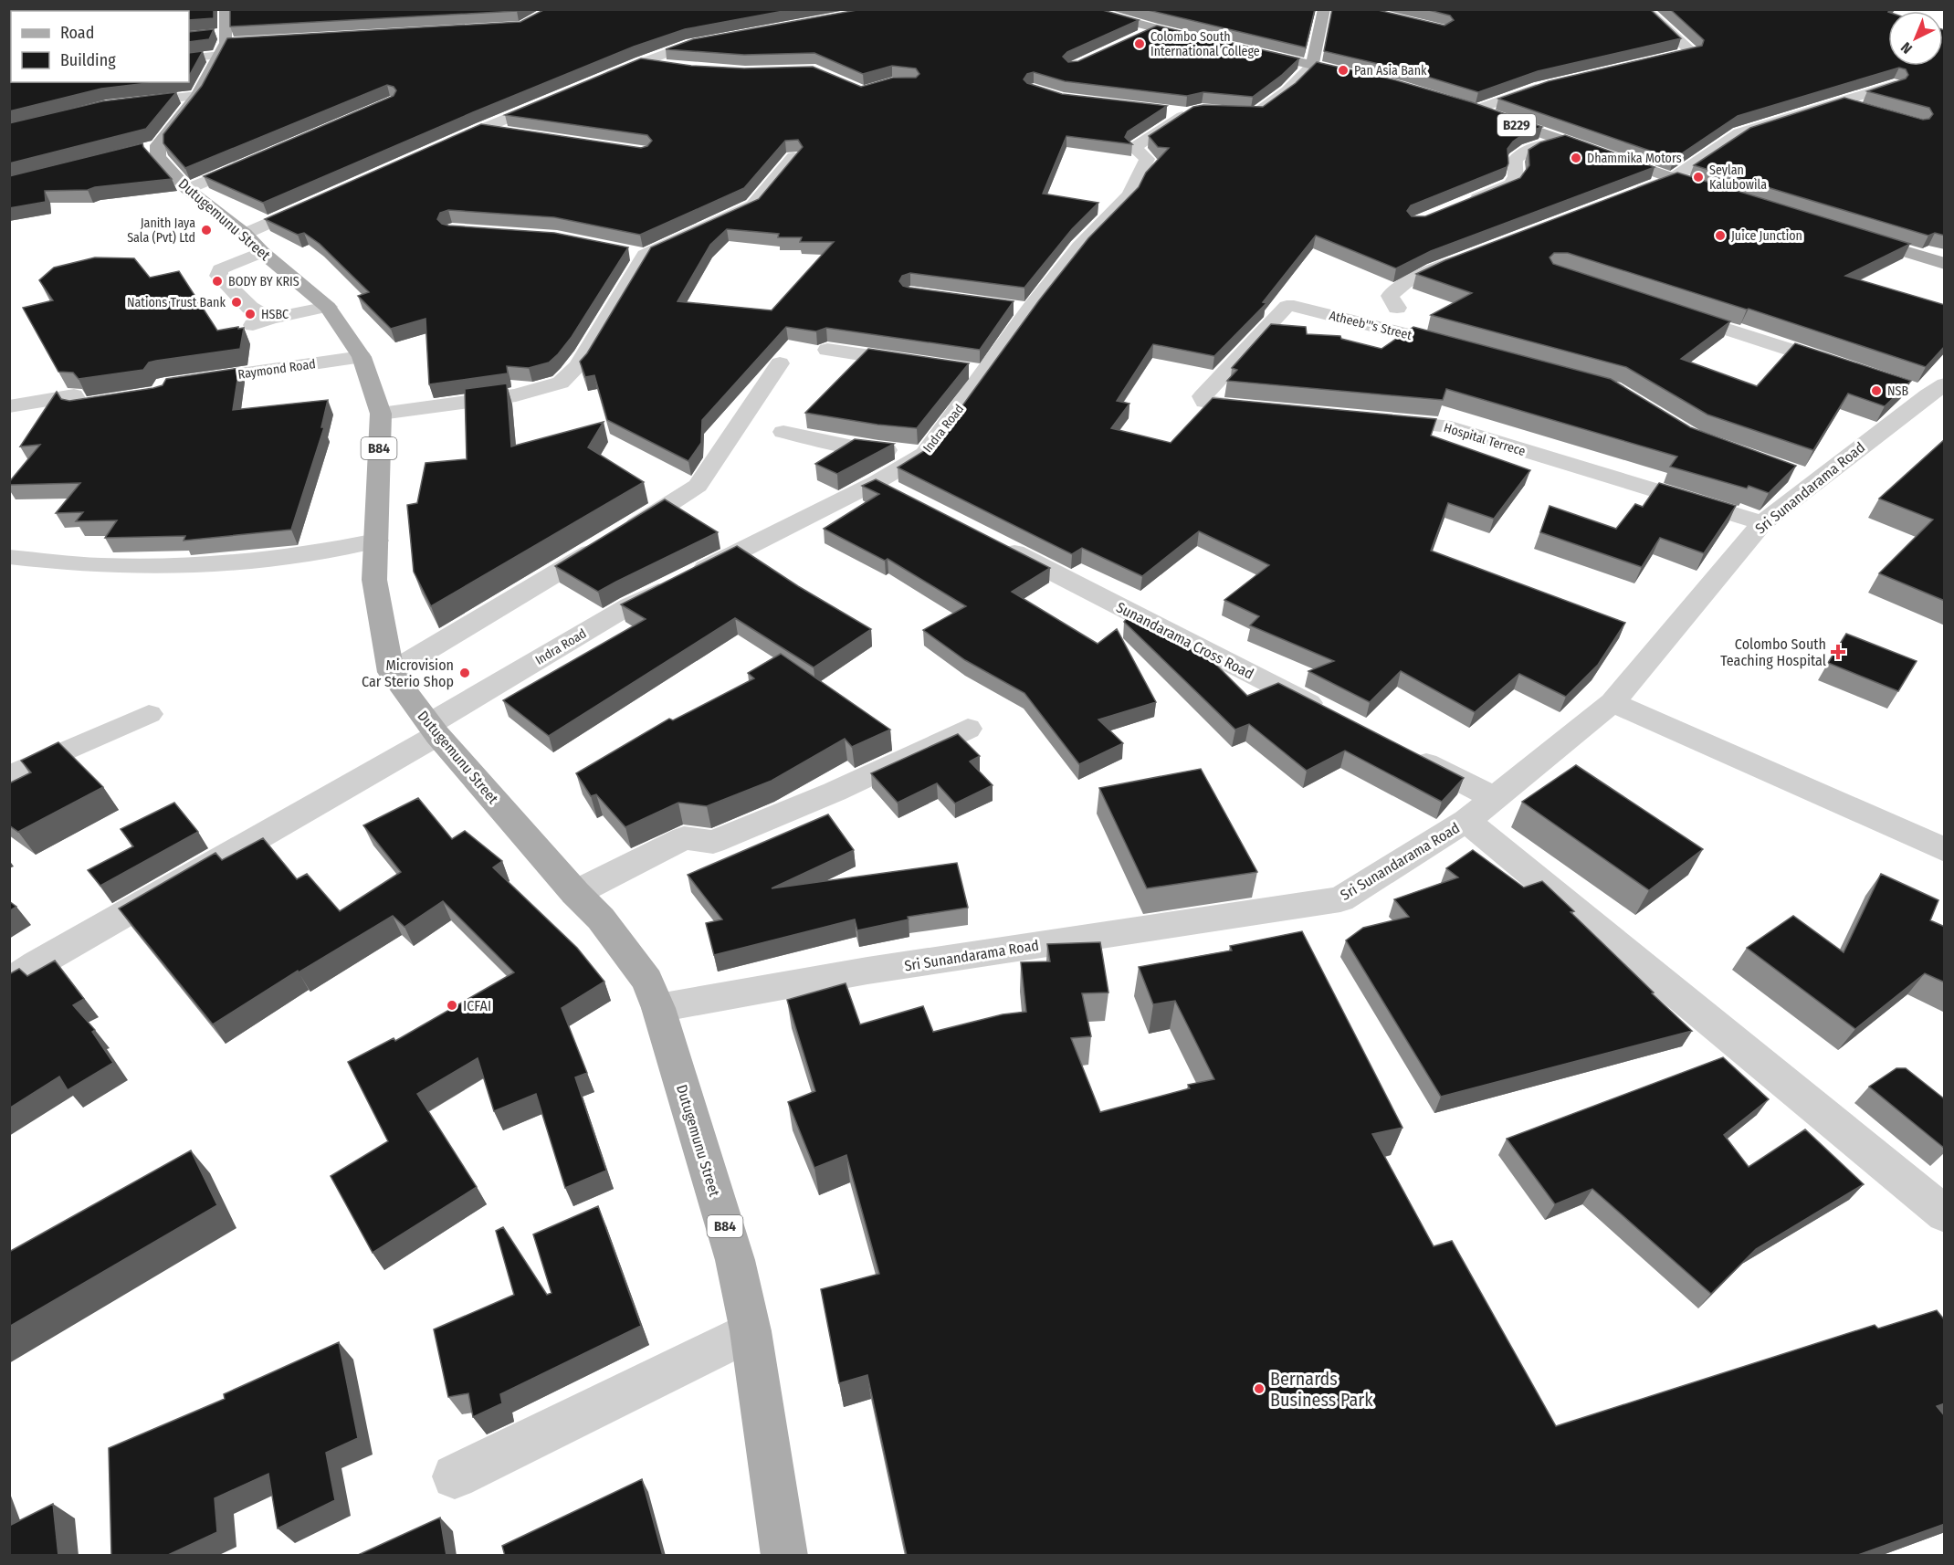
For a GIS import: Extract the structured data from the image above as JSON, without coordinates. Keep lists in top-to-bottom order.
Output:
{
  "streets": {
    "main road": ["B229", "Dutugemunu Street", "B84"],
    "street": [
      "Atheeb'''s Street",
      "Raymond Road",
      "Indra Road",
      "Hospital Terrece",
      "Sri Sunandarama Road",
      "Sunandarama Cross Road"
    ]
  },
  "crossings": [
    ["Dutugemunu Street", "Raymond Road"],
    ["Dutugemunu Street", "Indra Road"],
    ["Dutugemunu Street", "Sri Sunandarama Road"],
    ["Hospital Terrece", "Sri Sunandarama Road"]
  ],
  "places": {
    "other": [
      "Colombo South International College",
      "Pan Asia Bank",
      "Dhammika Motors",
      "Seylan Kalubowila",
      "Janith Jaya Sala (Pvt) Ltd",
      "Juice Junction",
      "BODY BY KRIS",
      "Nations Trust Bank",
      "HSBC",
      "NSB",
      "Microvision Car Sterio Shop",
      "ICFAI",
      "Bernards Business Park"
    ],
    "health": ["Colombo South Teaching Hospital"]
  },
  "legend": ["Road", "Building"],
  "north": "bottom left"
}
